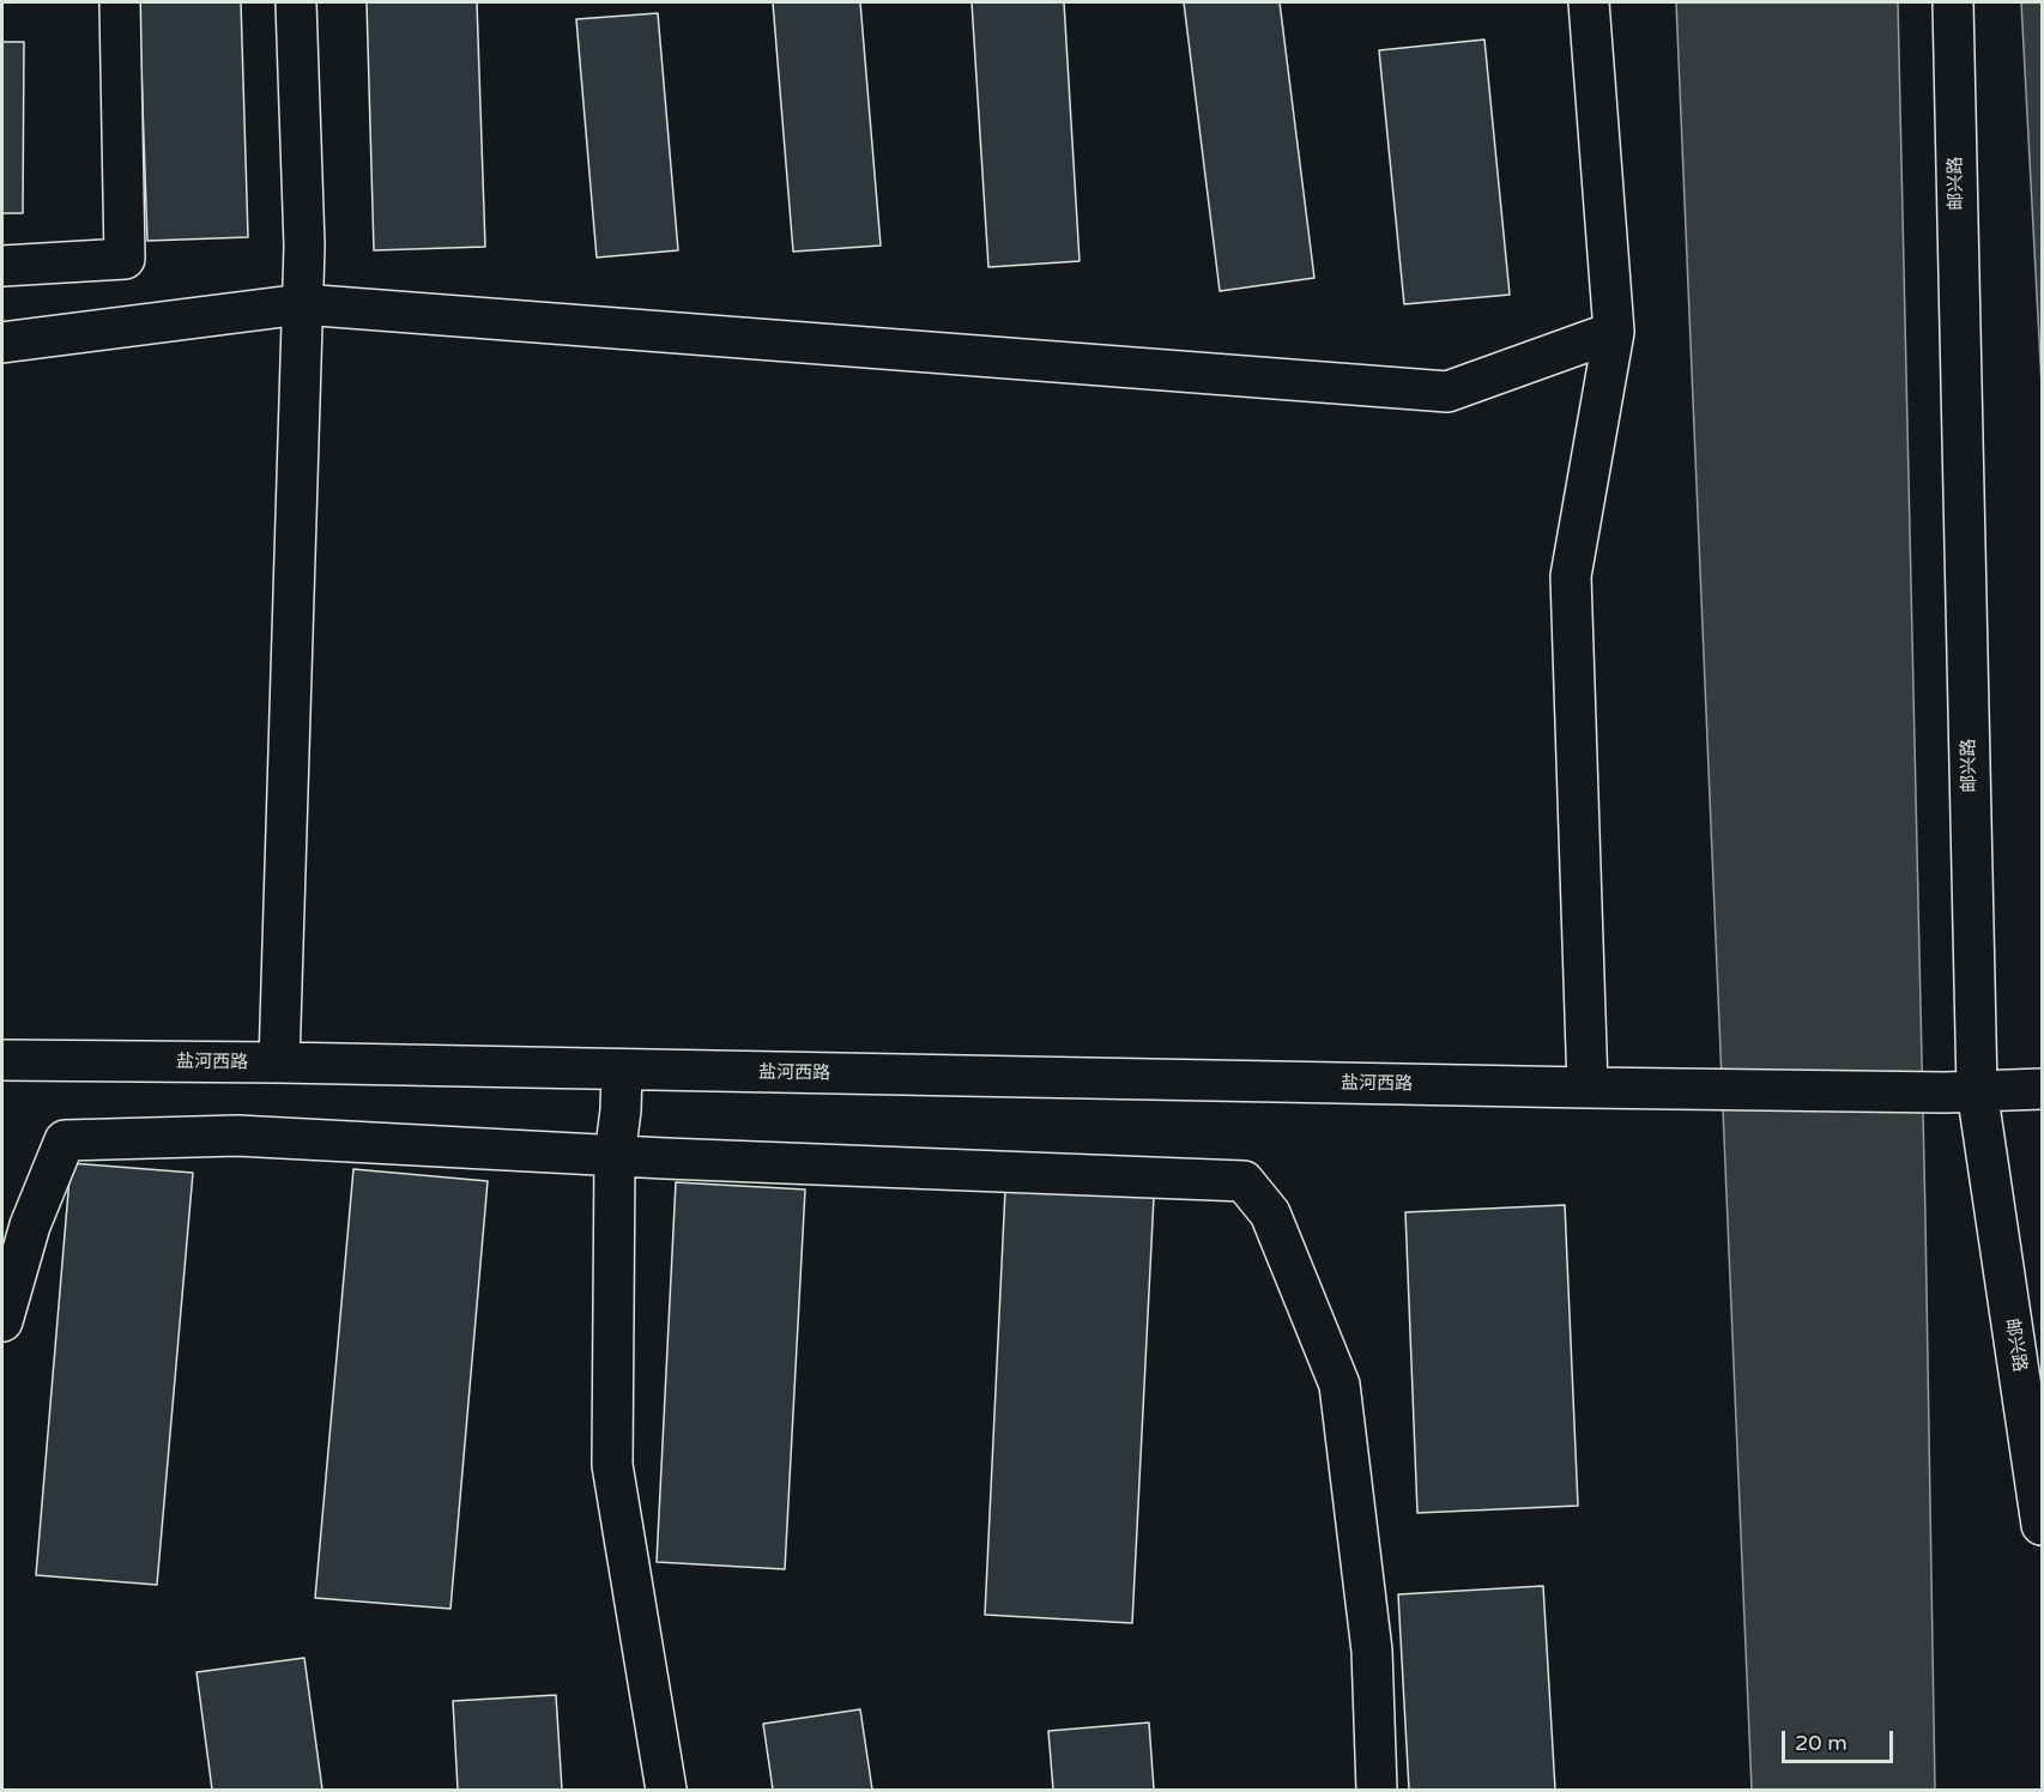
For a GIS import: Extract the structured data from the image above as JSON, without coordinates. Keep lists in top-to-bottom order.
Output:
{
  "streets": {
    "street": ["邮兴路", "盐河西路"]
  },
  "crossings": [
    ["邮兴路", "盐河西路"]
  ],
  "scale_bar": "20 m"
}
